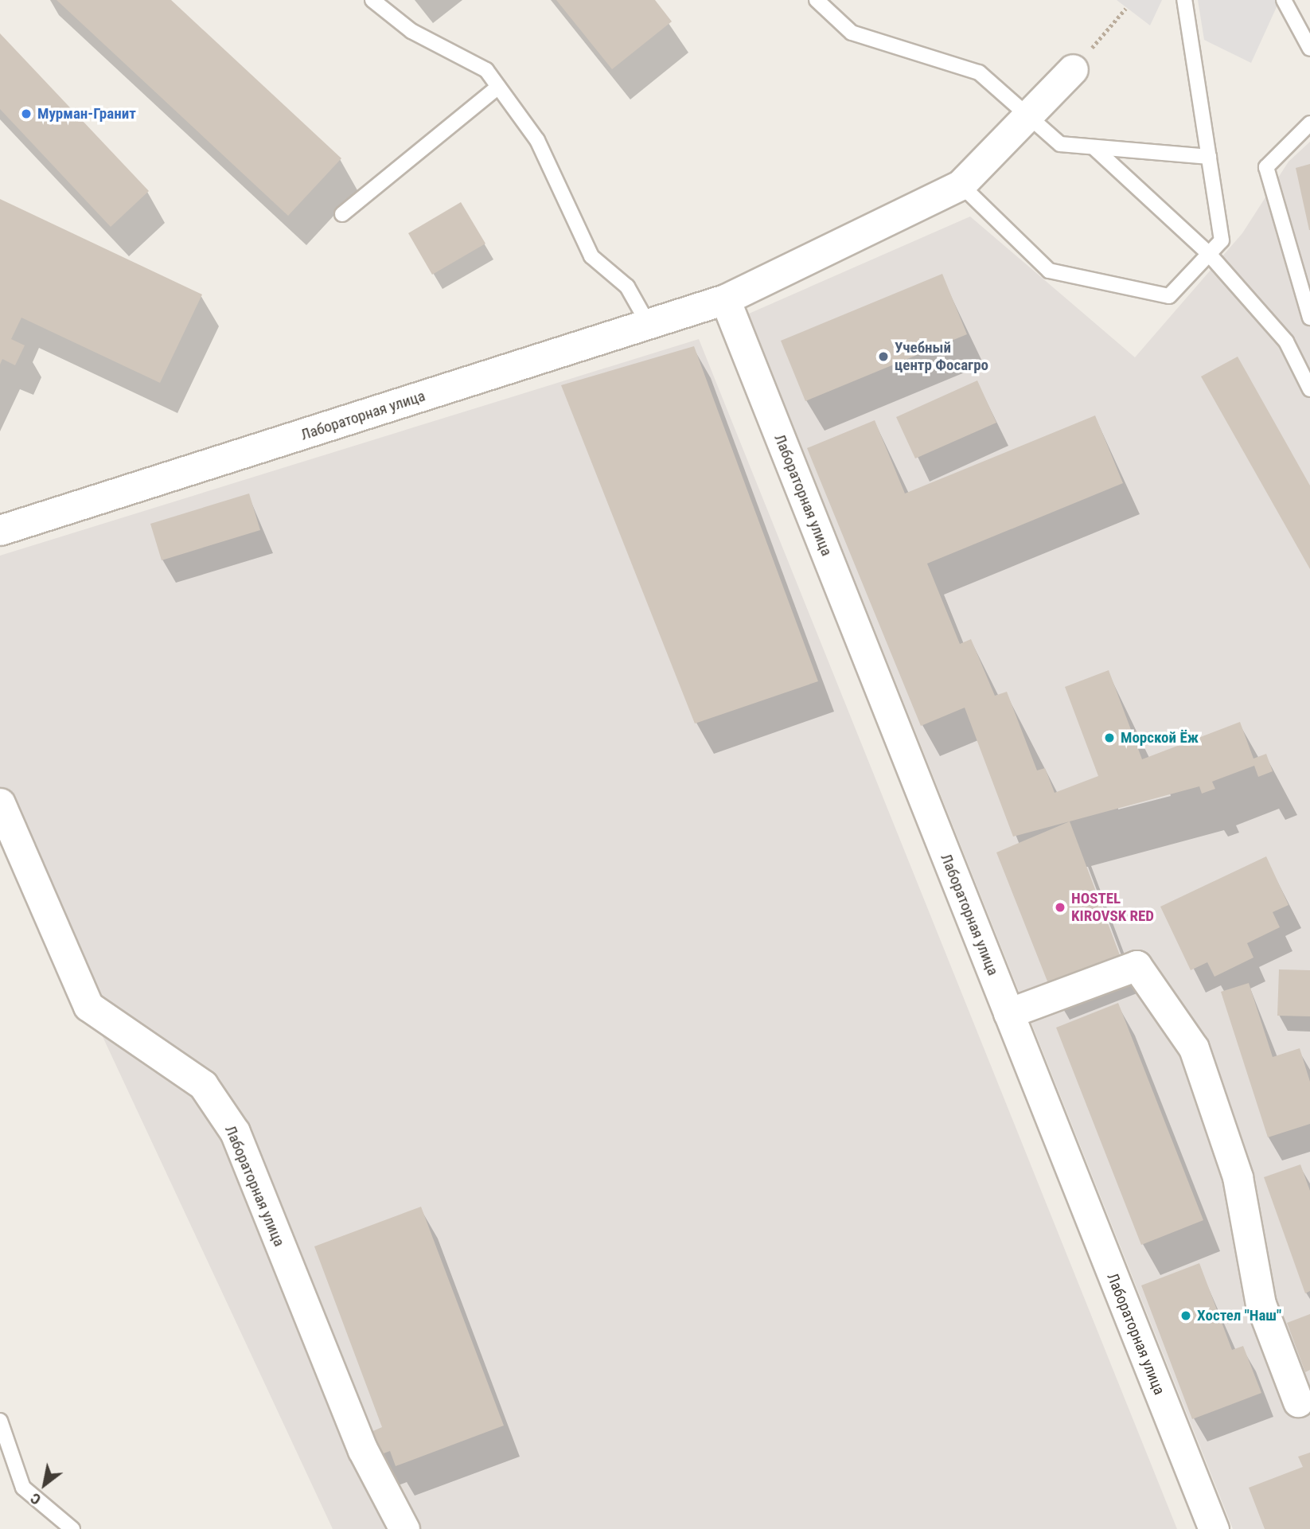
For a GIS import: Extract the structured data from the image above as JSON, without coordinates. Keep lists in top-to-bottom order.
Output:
{
  "streets": {
    "street": ["Лабораторная улица"]
  },
  "places": [
    "Мурман-Гранит",
    "Учебный центр Фосагро",
    "Морской Ёж",
    "HOSTEL KIROVSK RED",
    "Хостел \"Наш\""
  ],
  "north": "bottom left"
}
